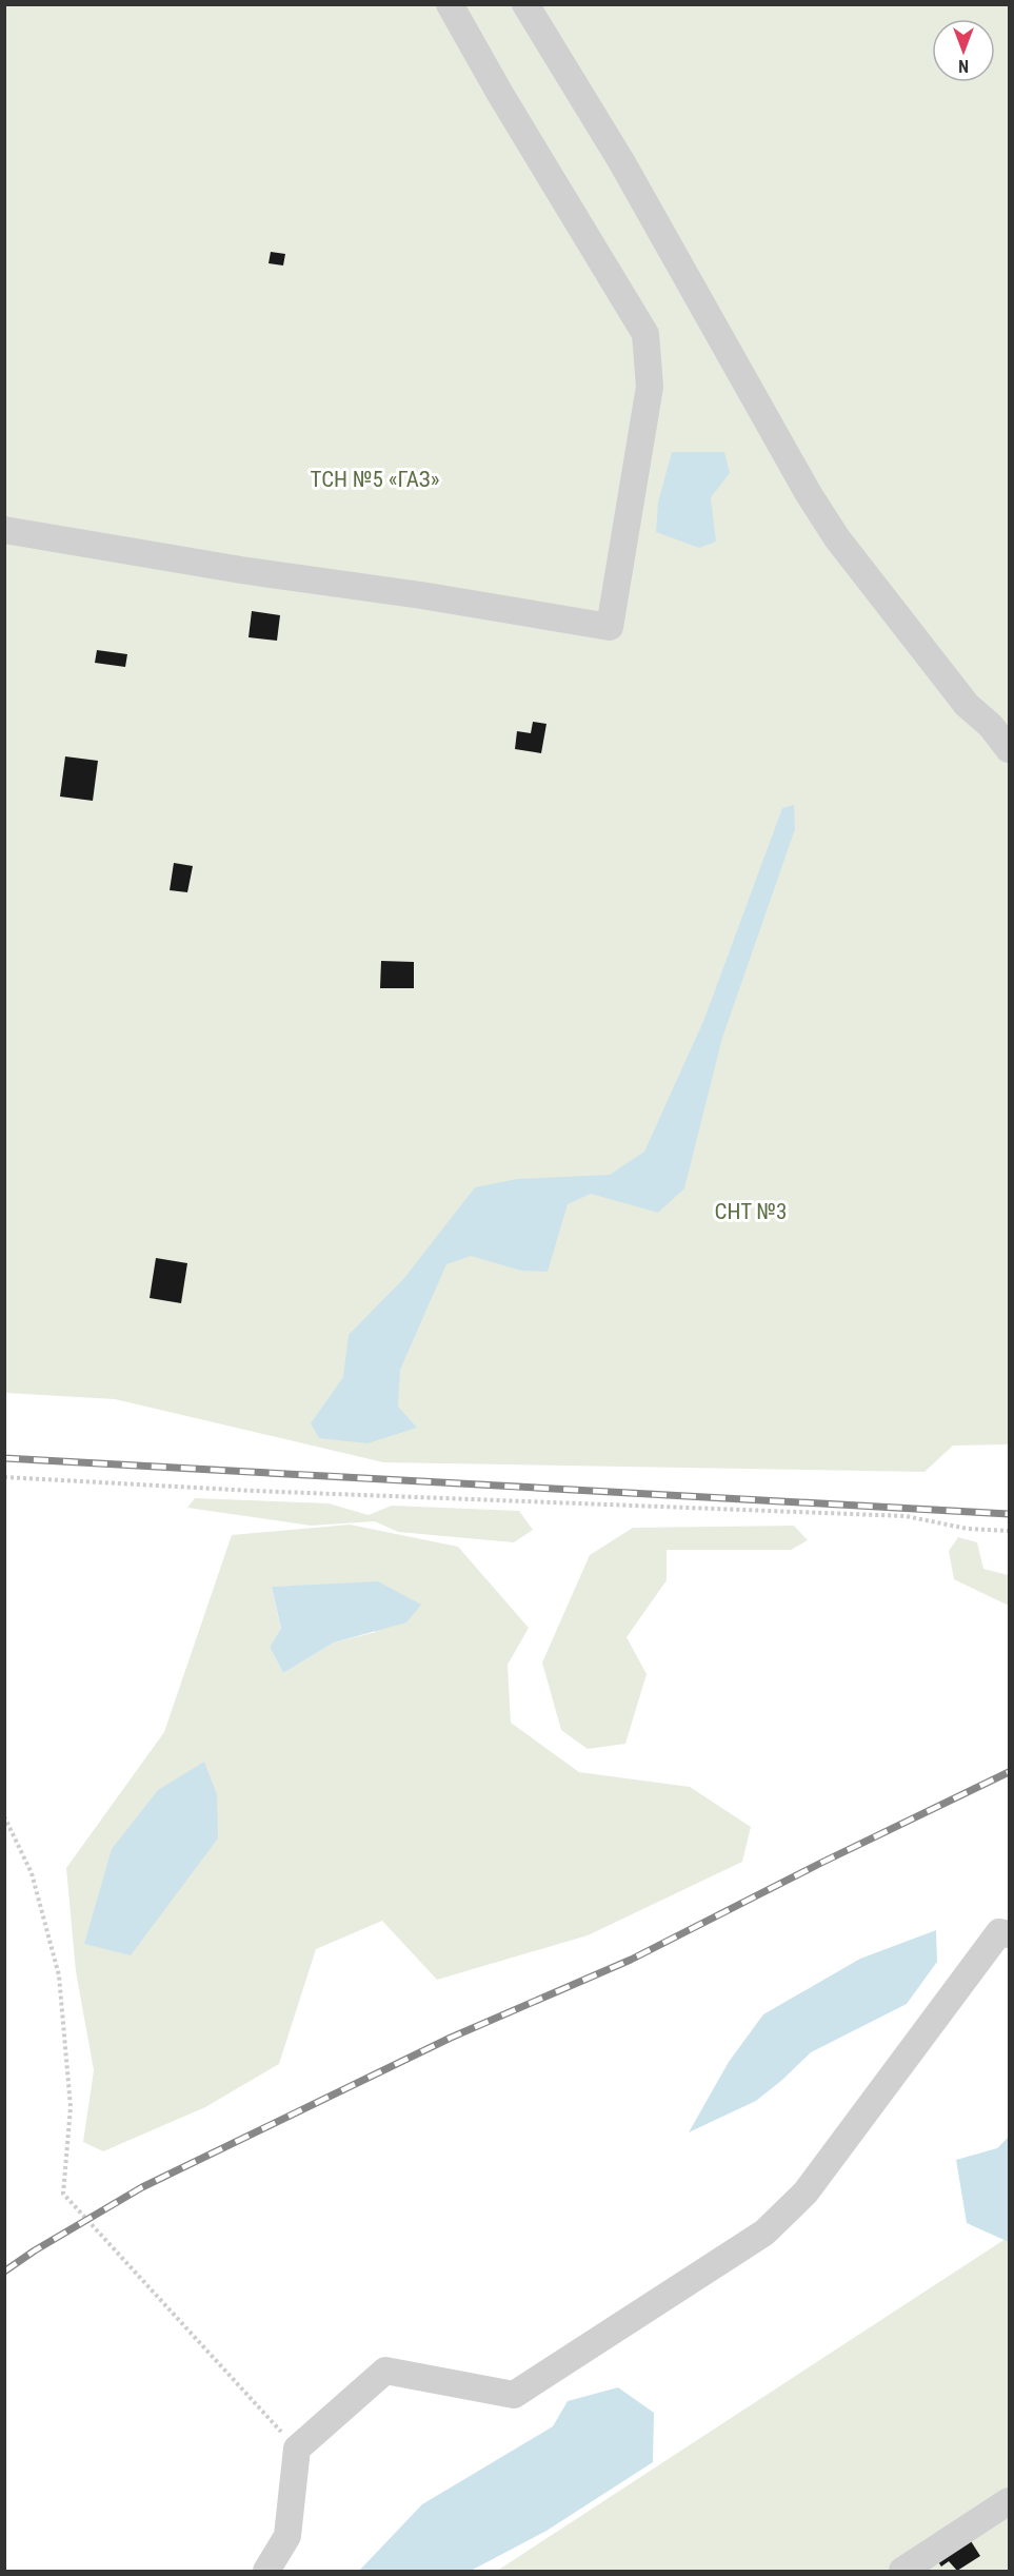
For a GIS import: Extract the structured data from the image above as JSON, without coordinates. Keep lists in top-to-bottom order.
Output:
{
  "parks": ["ТСН №5 «ГАЗ»", "СНТ №3"],
  "north": "bottom"
}
